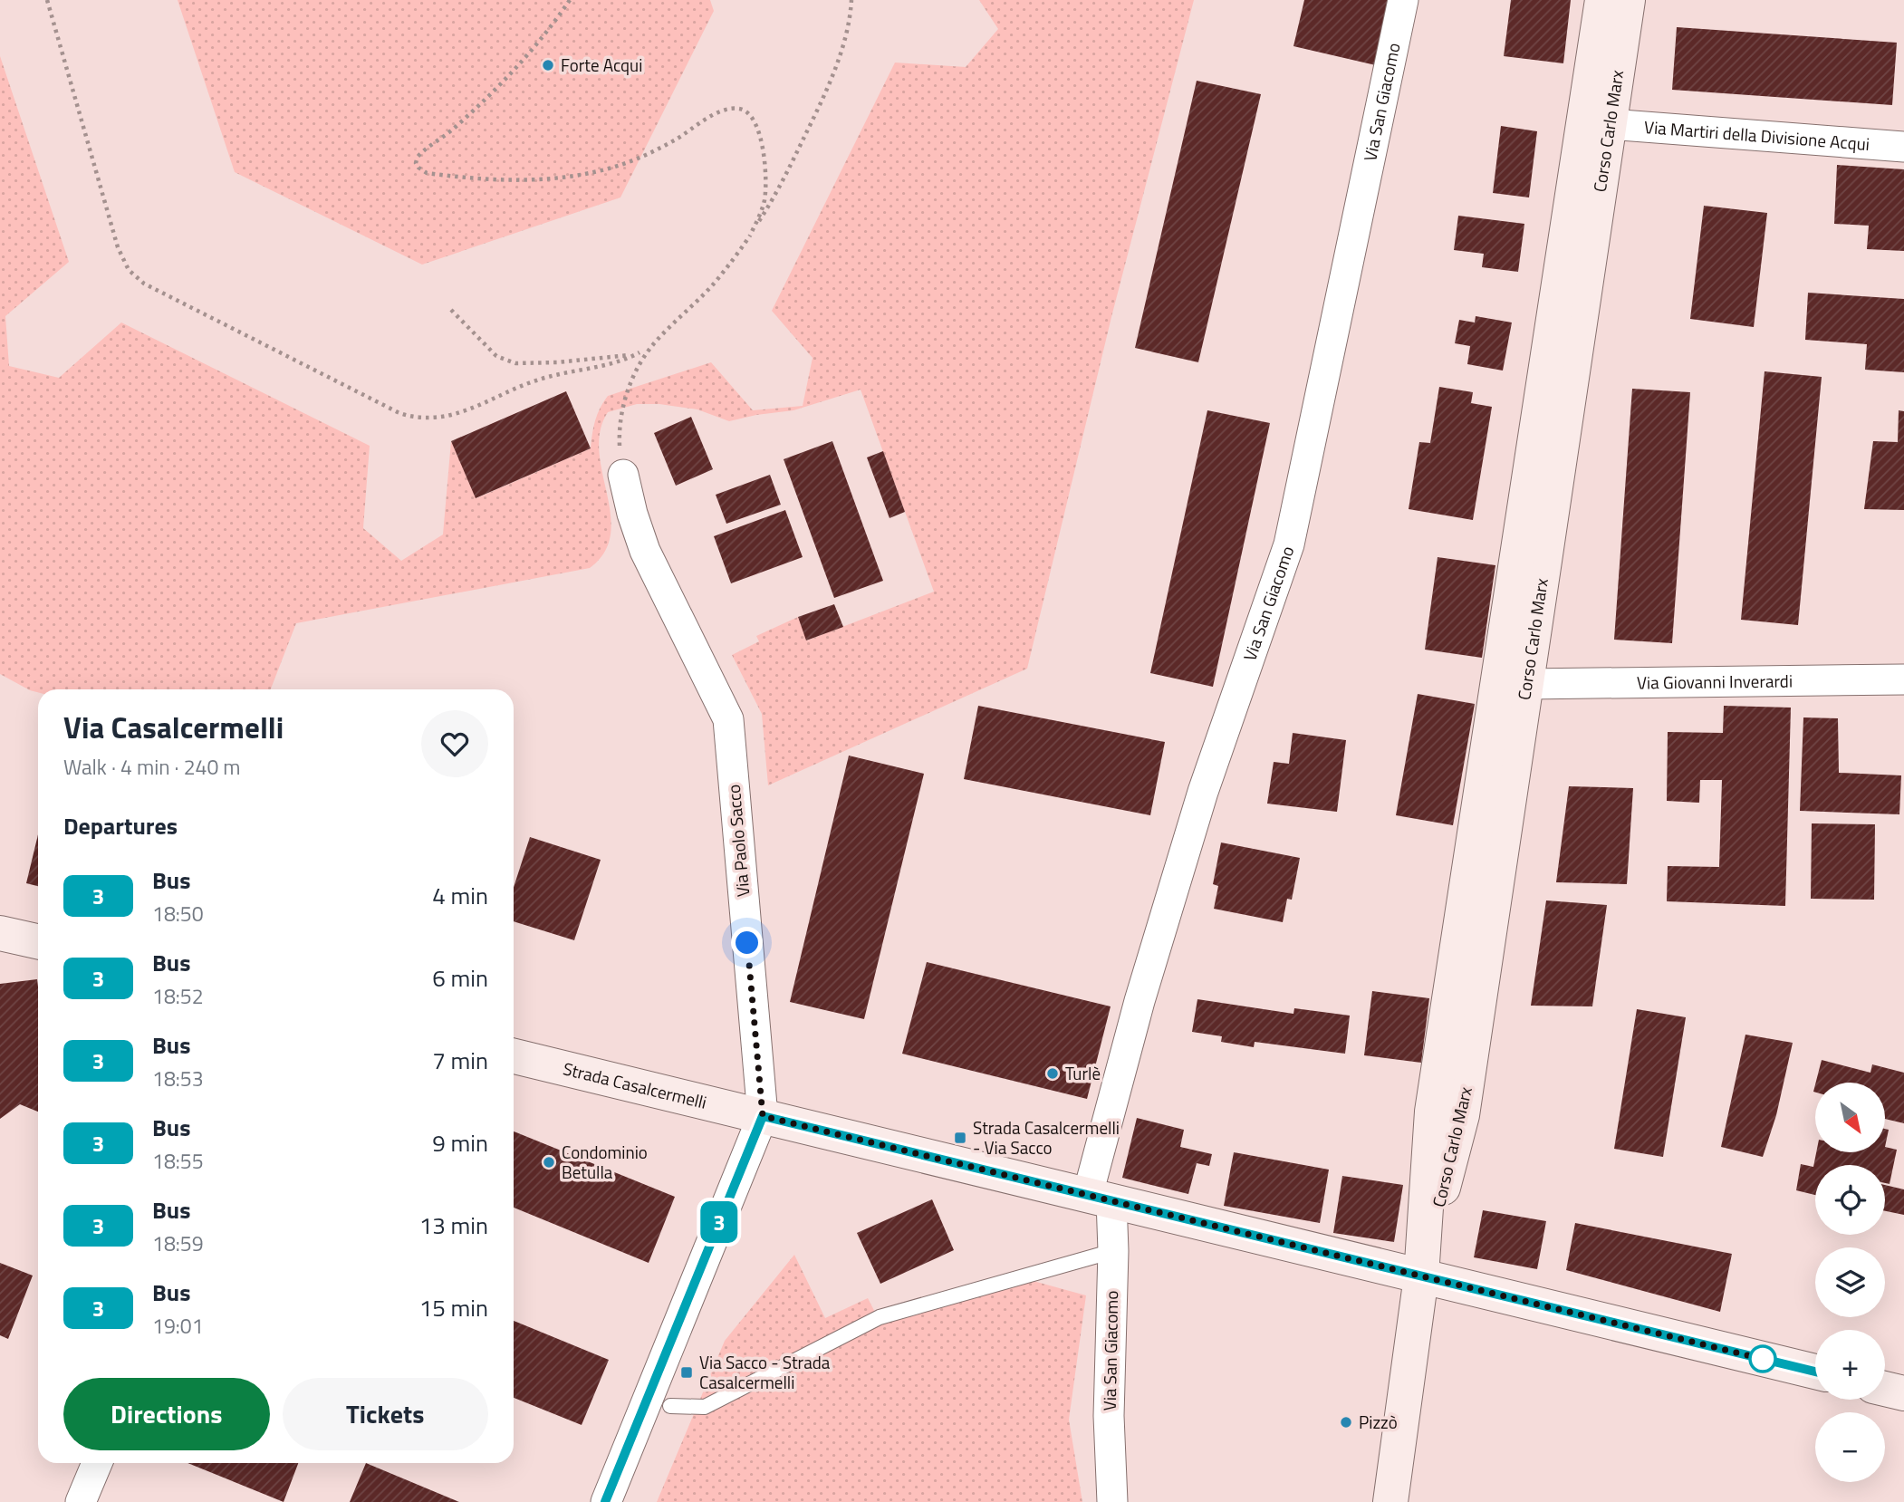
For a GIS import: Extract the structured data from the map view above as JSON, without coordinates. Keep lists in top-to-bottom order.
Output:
{
  "streets": {
    "street": [
      "Via San Giacomo",
      "Corso Carlo Marx",
      "Via Martiri della Divisione Acqui",
      "Via Giovanni Inverardi",
      "Via Paolo Sacco",
      "Strada Casalcermelli"
    ]
  },
  "crossings": [
    ["Via San Giacomo", "Strada Casalcermelli"],
    ["Corso Carlo Marx", "Via Martiri della Divisione Acqui"],
    ["Corso Carlo Marx", "Via Giovanni Inverardi"],
    ["Corso Carlo Marx", "Strada Casalcermelli"],
    ["Via Paolo Sacco", "Strada Casalcermelli"]
  ],
  "places": {
    "other": [
      "Forte Acqui",
      "Turlè",
      "Condominio Betulla",
      "Pizzò"
    ],
    "transit": ["Strada Casalcermelli - Via Sacco", "Via Sacco - Strada Casalcermelli"]
  },
  "lines": ["bus line 3"],
  "north": "bottom right",
  "page": {
    "on_map": "3",
    "heading": [
      ["Via Casalcermelli", "Walk · 4 min · 240 m"],
      "Departures"
    ],
    "list": [
      {
        "mark": "3",
        "name": "Bus",
        "note": "18:50",
        "value": "4 min"
      },
      {
        "mark": "3",
        "name": "Bus",
        "note": "18:52",
        "value": "6 min"
      },
      {
        "mark": "3",
        "name": "Bus",
        "note": "18:53",
        "value": "7 min"
      },
      {
        "mark": "3",
        "name": "Bus",
        "note": "18:55",
        "value": "9 min"
      },
      {
        "mark": "3",
        "name": "Bus",
        "note": "18:59",
        "value": "13 min"
      },
      {
        "mark": "3",
        "name": "Bus",
        "note": "19:01",
        "value": "15 min"
      }
    ],
    "map_buttons": ["+", "−"],
    "buttons": ["Directions", "Tickets"]
  }
}
